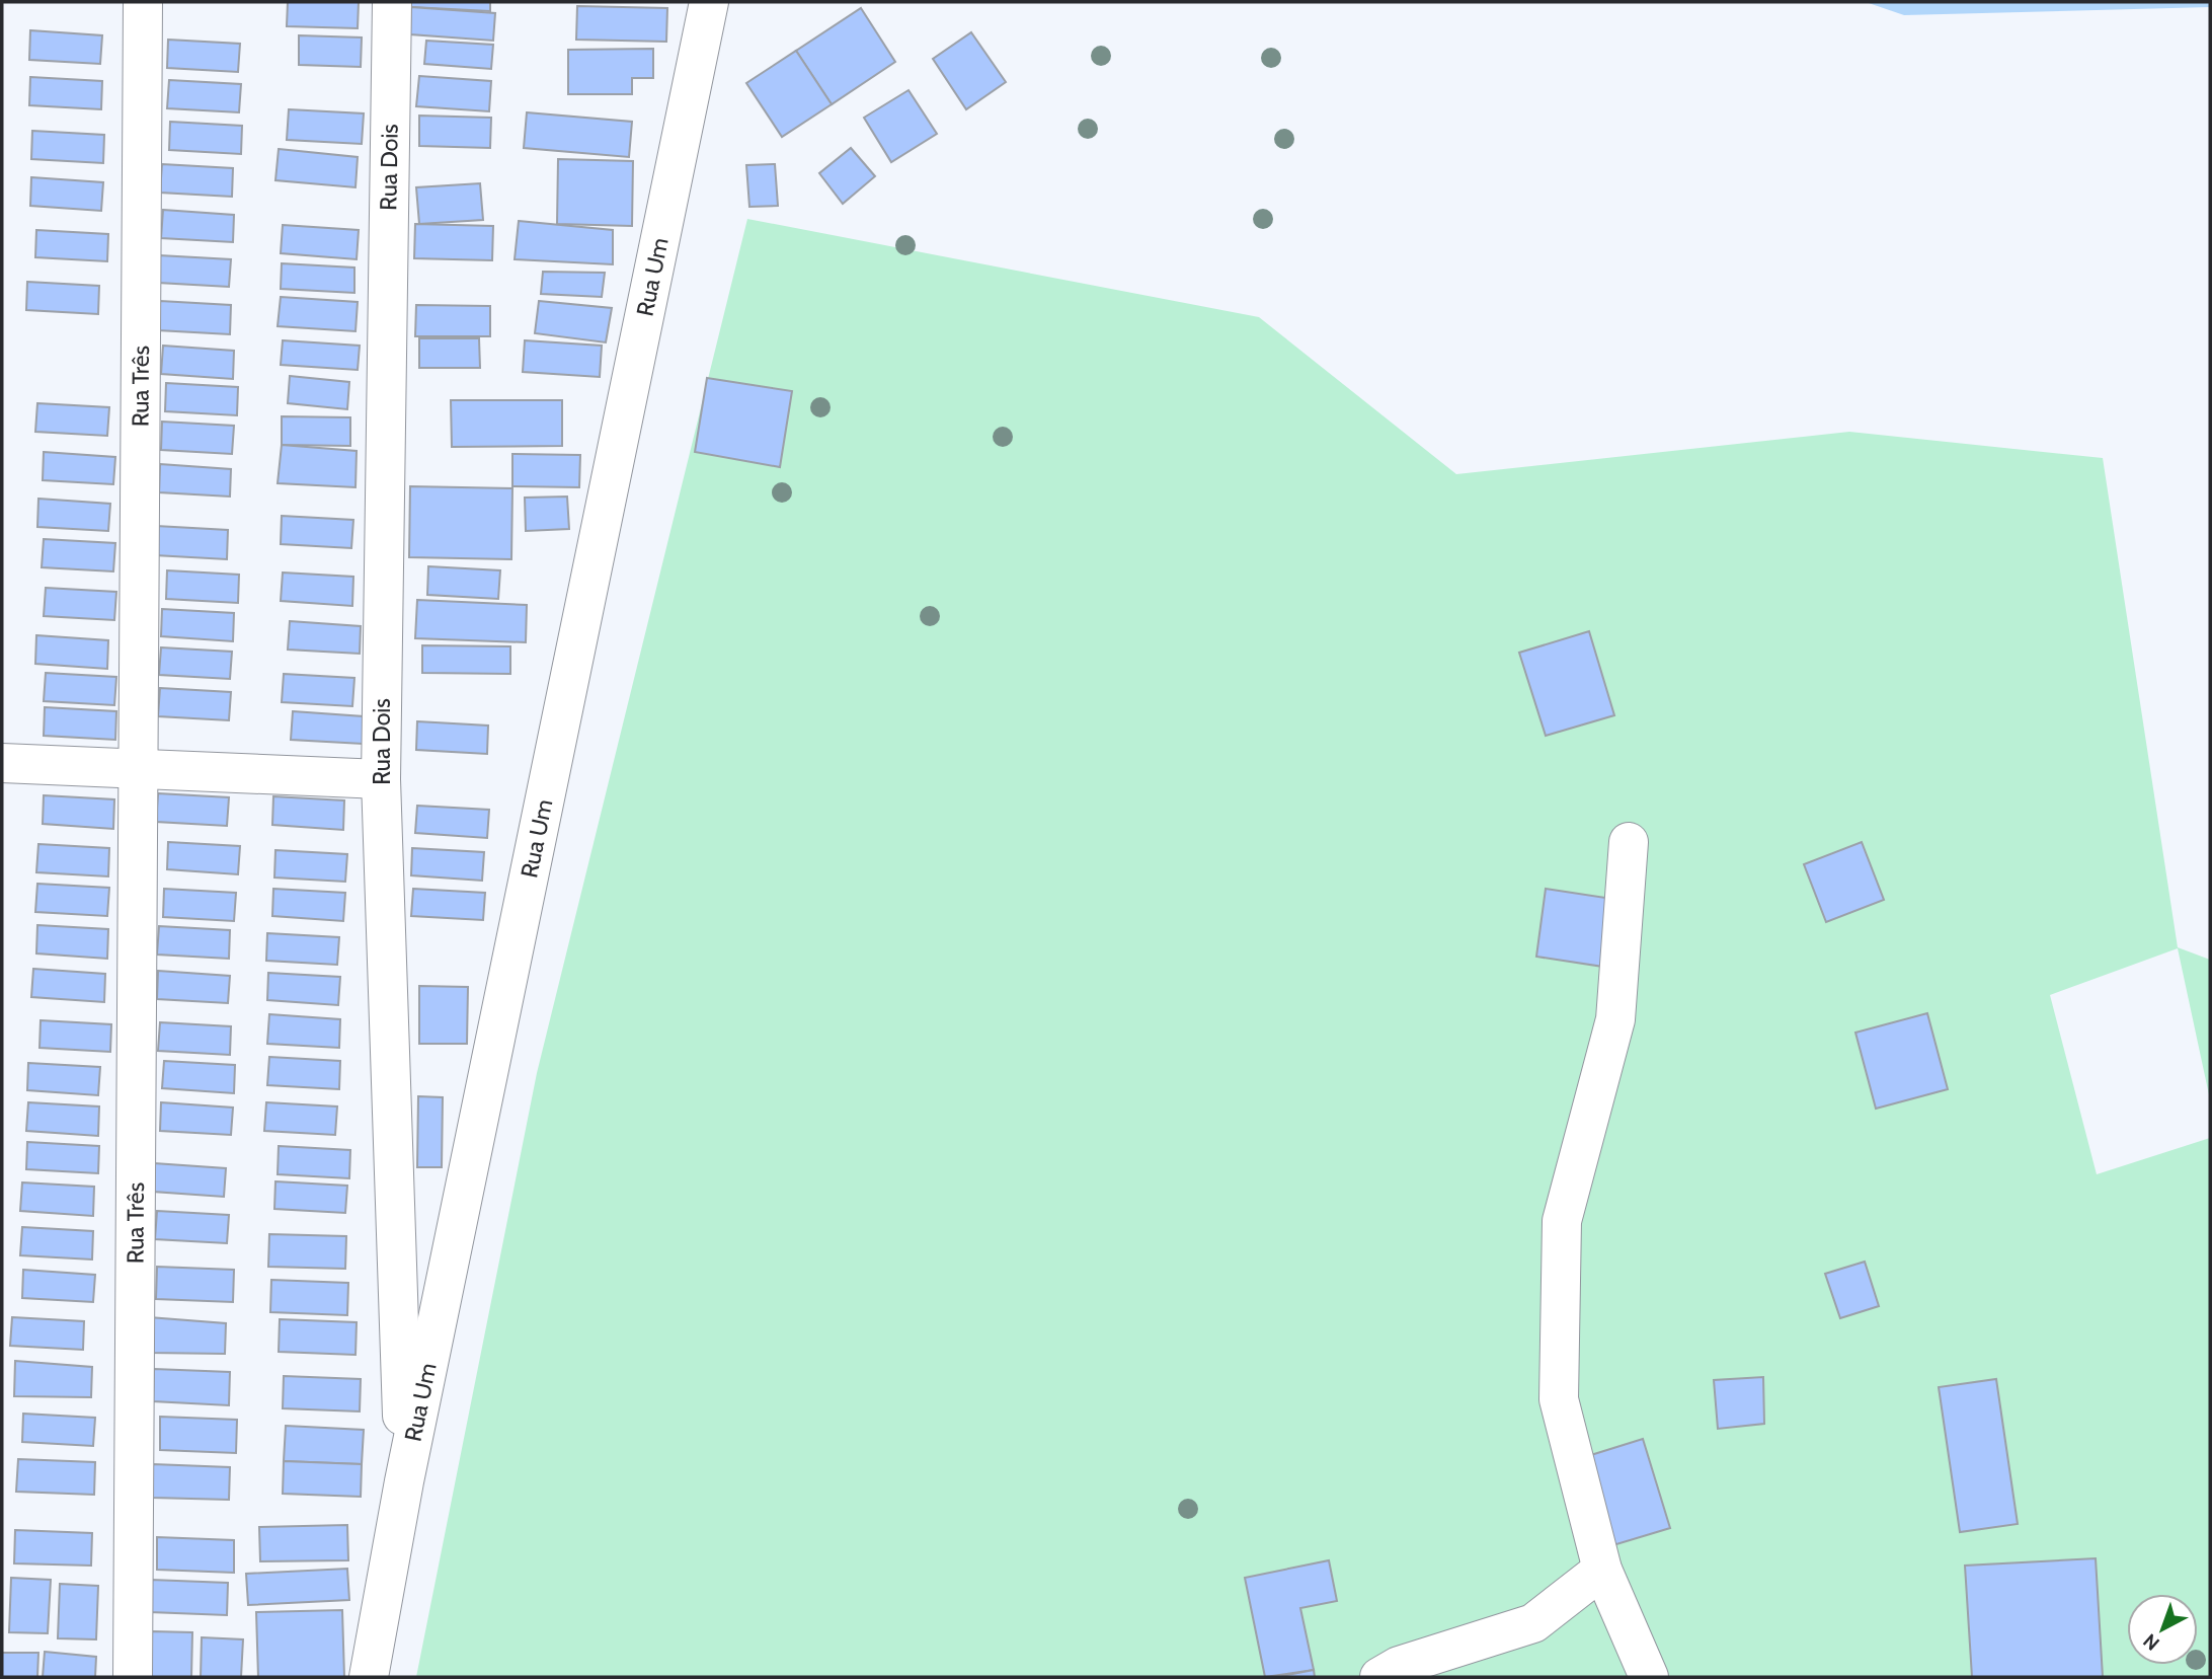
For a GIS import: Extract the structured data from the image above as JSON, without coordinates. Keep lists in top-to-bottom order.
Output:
{
  "streets": {
    "street": ["Rua Dois", "Rua Um", "Rua Três"]
  },
  "crossings": [
    ["Rua Dois", "Rua Um"]
  ],
  "north": "bottom left"
}
